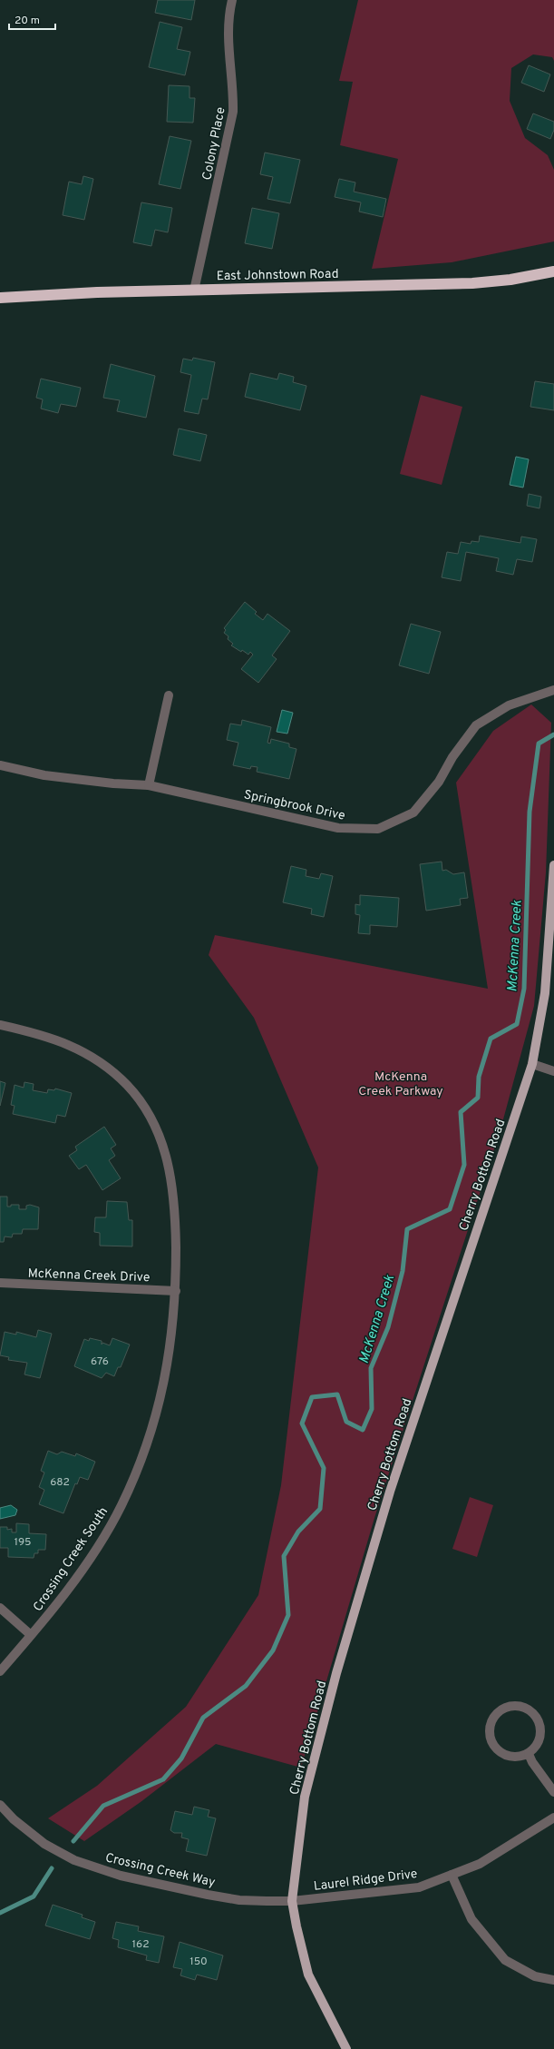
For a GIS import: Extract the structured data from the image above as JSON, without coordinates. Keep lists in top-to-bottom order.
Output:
{
  "streets": {
    "highway": ["East Johnstown Road"],
    "main road": ["Cherry Bottom Road"],
    "street": [
      "Colony Place",
      "Springbrook Drive",
      "McKenna Creek Drive",
      "Crossing Creek South",
      "Crossing Creek Way",
      "Laurel Ridge Drive"
    ]
  },
  "crossings": [
    ["Colony Place", "East Johnstown Road"],
    ["Cherry Bottom Road", "Crossing Creek Way"],
    ["Cherry Bottom Road", "Laurel Ridge Drive"],
    ["McKenna Creek Drive", "Crossing Creek South"],
    ["Crossing Creek Way", "Laurel Ridge Drive"]
  ],
  "water": ["McKenna Creek"],
  "parks": ["McKenna Creek Parkway"],
  "house_numbers": [
    "676",
    "682",
    "195",
    "162",
    "150"
  ],
  "scale_bar": "20 m"
}
